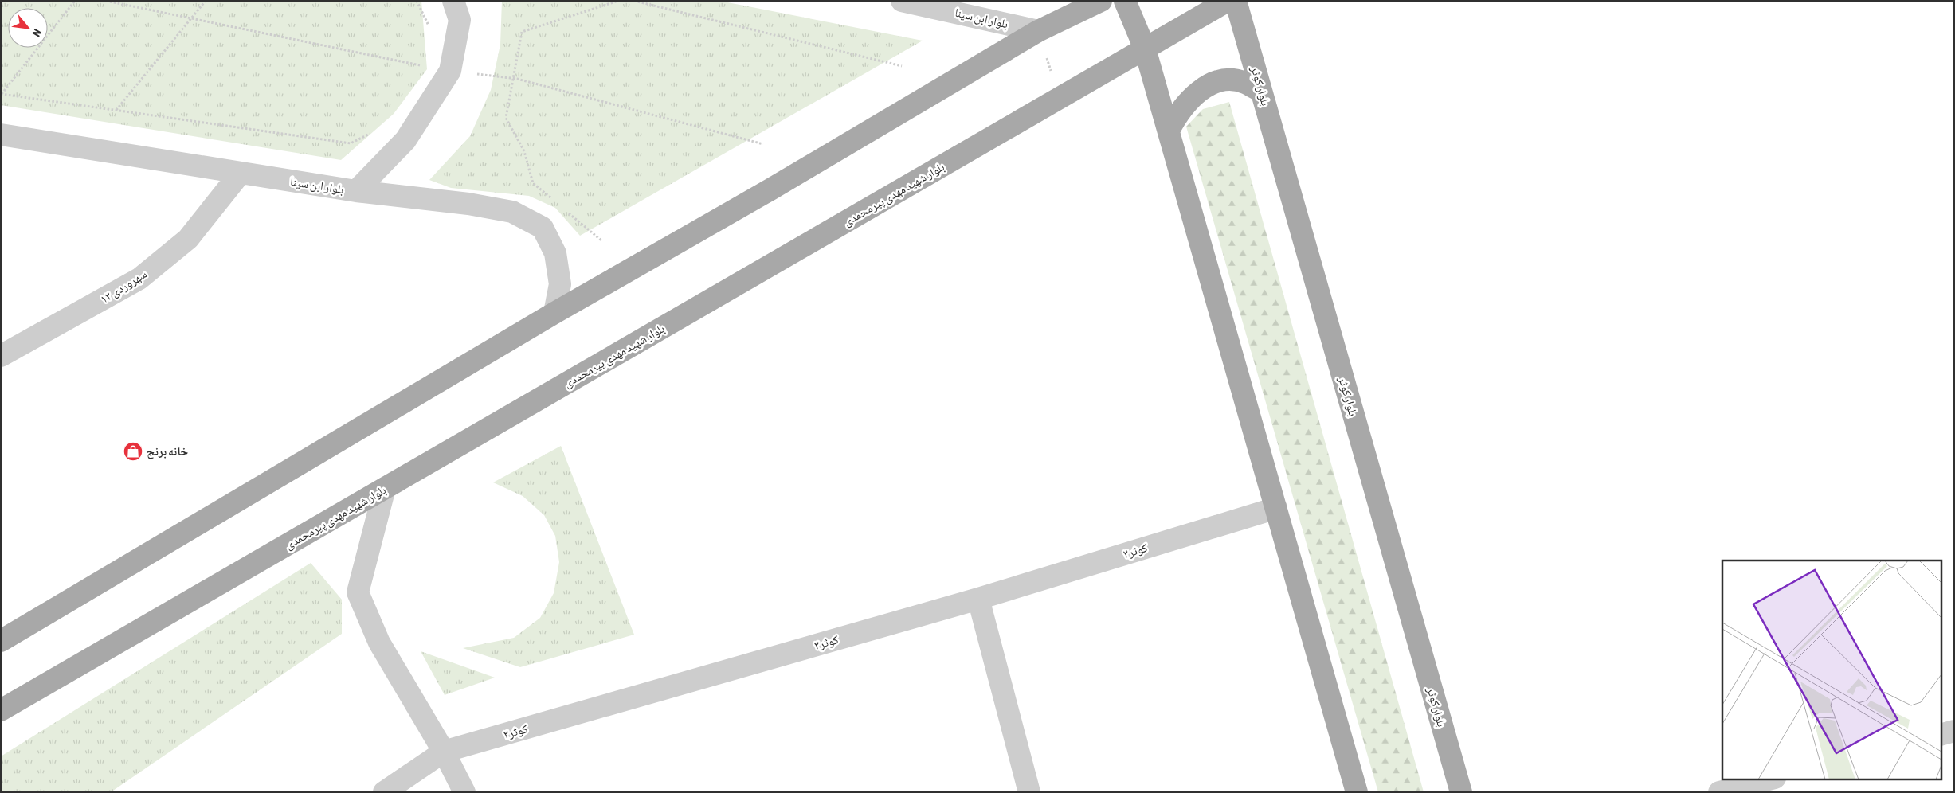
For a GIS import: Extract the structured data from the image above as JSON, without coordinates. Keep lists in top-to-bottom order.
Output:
{
  "streets": {
    "main road": ["بلوار کوثر", "بلوار شهید مهدی پیرمحمدی"],
    "street": ["بلوار ابن سینا", "سهروردی ۱۲", "کوثر۲"]
  },
  "crossings": [
    ["بلوار ابن سینا", "سهروردی ۱۲"]
  ],
  "places": {
    "shop": ["خانه برنج"]
  },
  "north": "bottom right"
}
